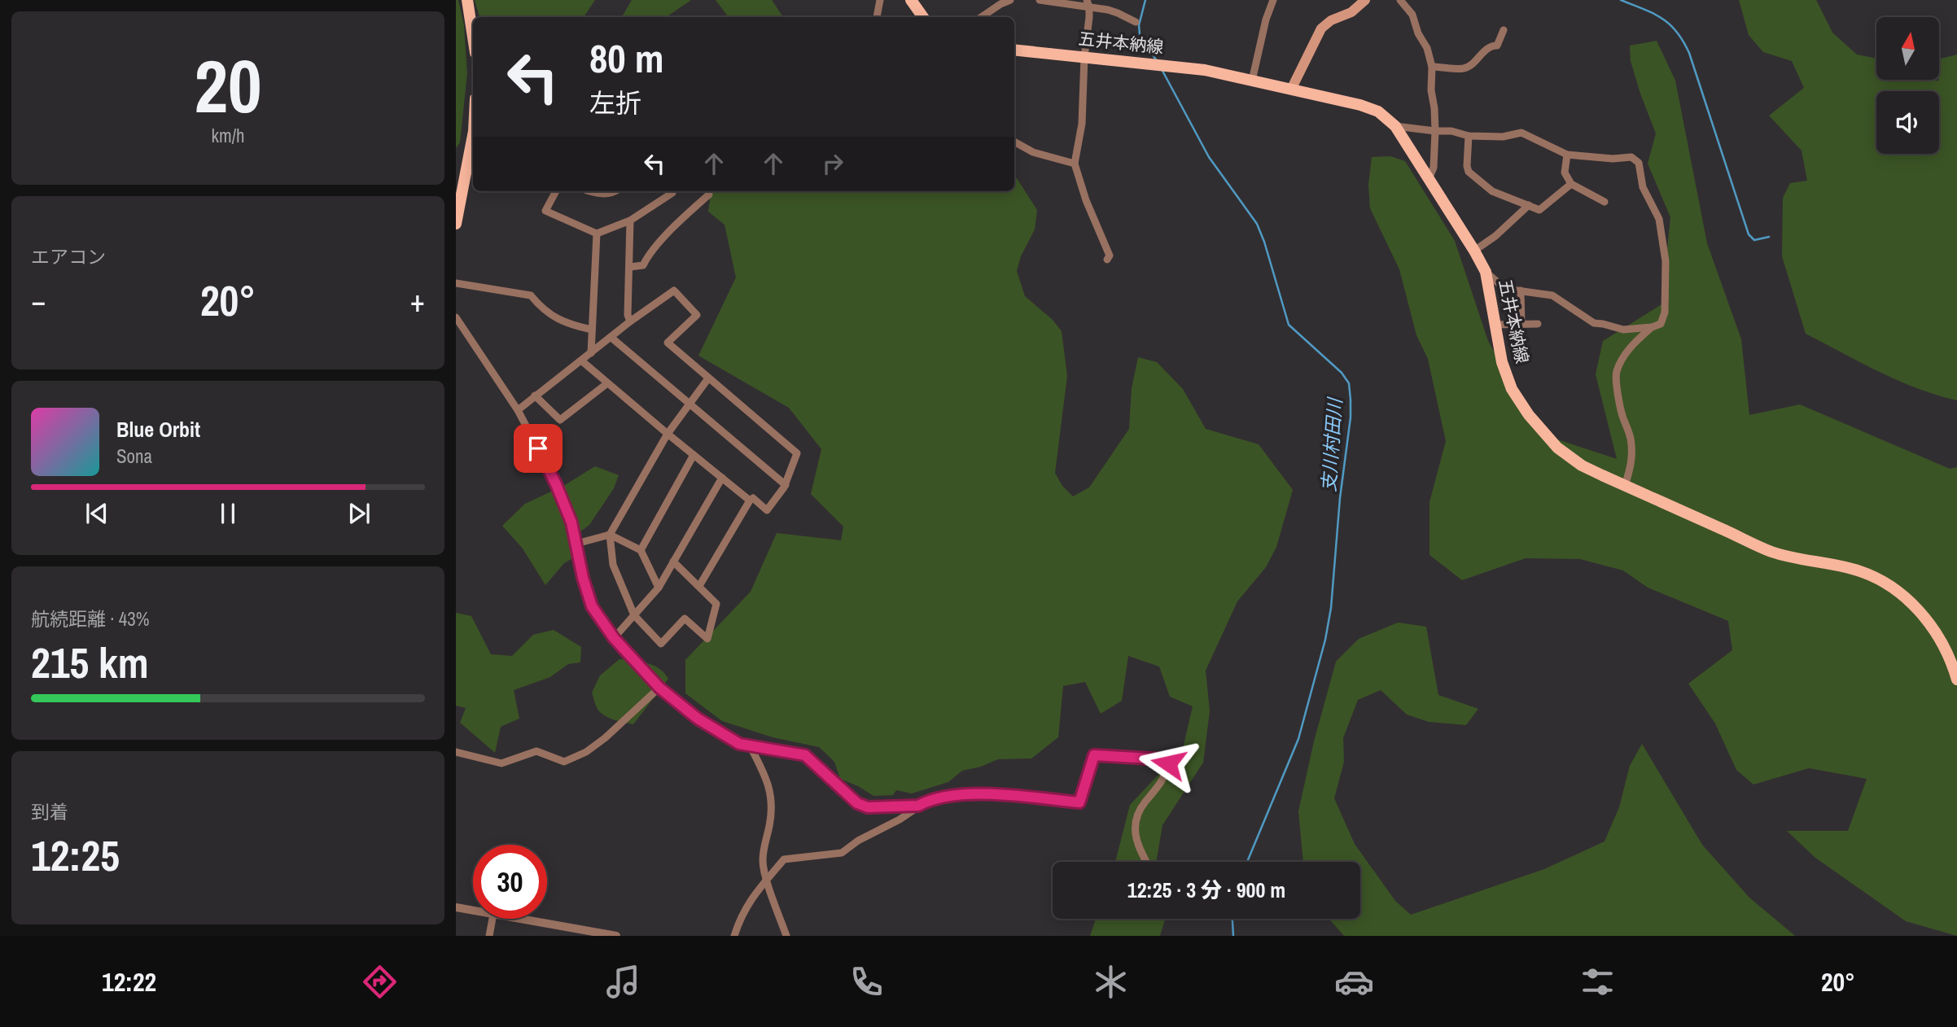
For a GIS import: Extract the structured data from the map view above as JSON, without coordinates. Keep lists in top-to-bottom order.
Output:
{
  "streets": {
    "main road": ["五井本納線"]
  },
  "water": ["支川村田川"],
  "north": "top",
  "page": {
    "tile": [
      ["20", "km/h"],
      "エアコン",
      ["航続距離 · 43%", "215 km"],
      ["到着", "12:25"]
    ],
    "turn": ["80 m", "左折"],
    "heat": ["−", "20°", "+"],
    "song": ["Blue Orbit", "Sona"],
    "limit": "30",
    "trip": "12:25 · 3 分 · 900 m",
    "tabs": ["12:22", "20°"]
  }
}
